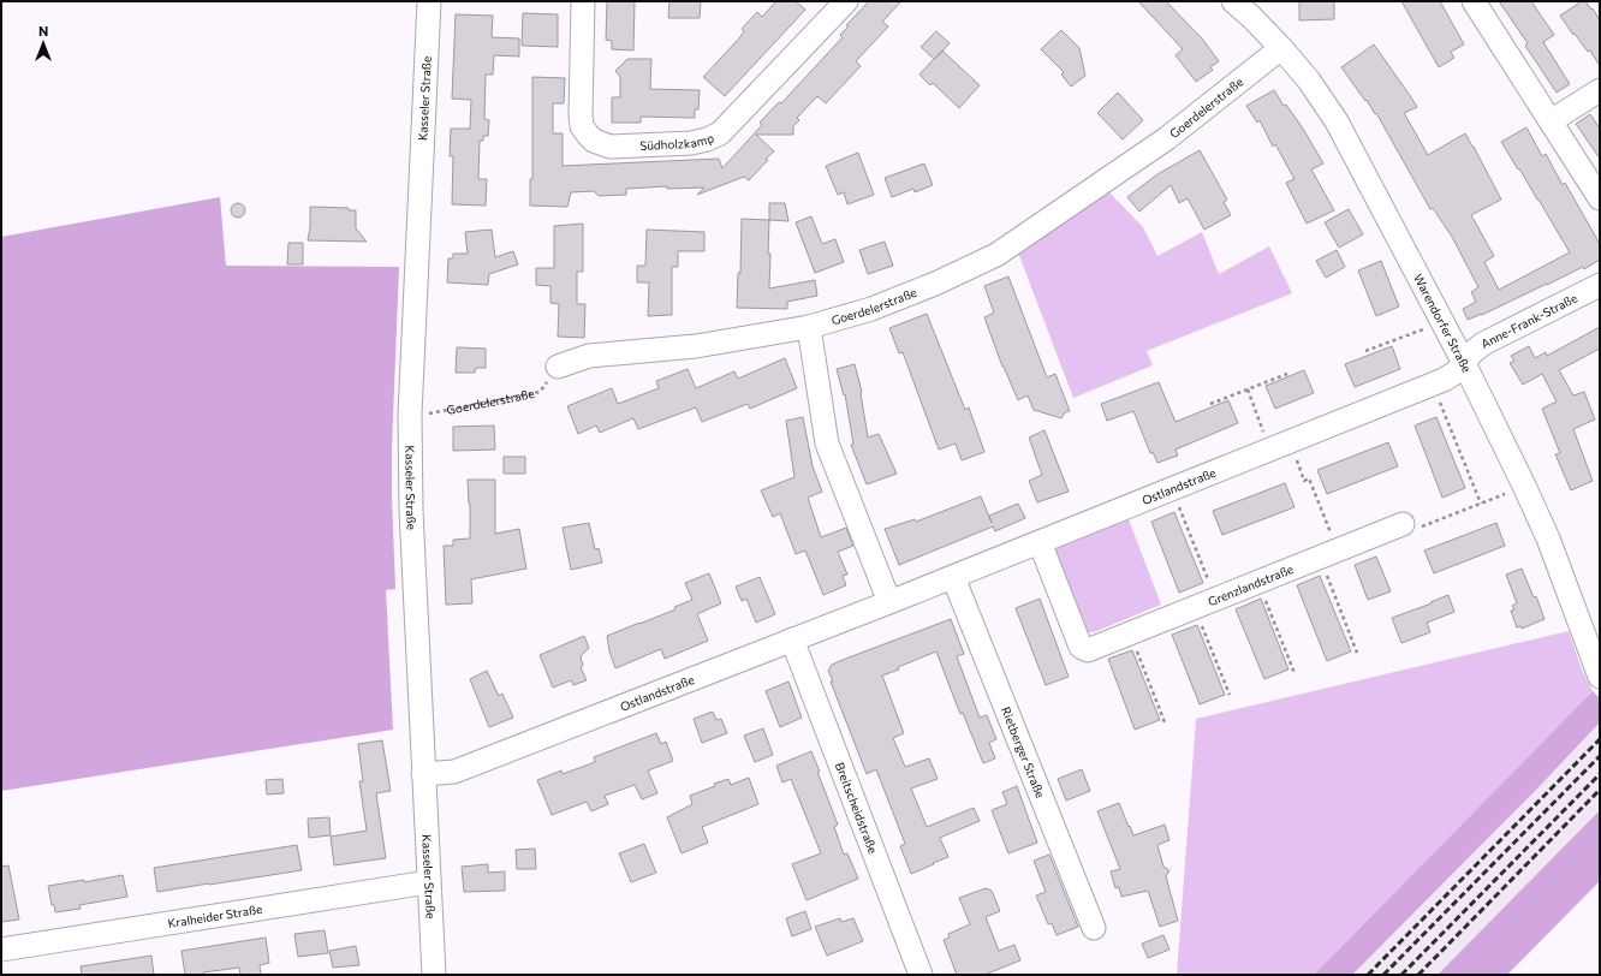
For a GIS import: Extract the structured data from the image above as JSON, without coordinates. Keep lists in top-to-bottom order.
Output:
{
  "streets": {
    "street": [
      "Kasseler Straße",
      "Goerdelerstraße",
      "Südholzkamp",
      "Anne-Frank-Straße",
      "Warendorfer Straße",
      "Ostlandstraße",
      "Grenzlandstraße",
      "Rietberger Straße",
      "Breitscheidstraße",
      "Kralheider Straße"
    ]
  },
  "crossings": [
    ["Kasseler Straße", "Goerdelerstraße"],
    ["Kasseler Straße", "Ostlandstraße"],
    ["Kasseler Straße", "Kralheider Straße"],
    ["Goerdelerstraße", "Warendorfer Straße"],
    ["Anne-Frank-Straße", "Warendorfer Straße"],
    ["Anne-Frank-Straße", "Ostlandstraße"],
    ["Warendorfer Straße", "Ostlandstraße"],
    ["Ostlandstraße", "Grenzlandstraße"],
    ["Ostlandstraße", "Rietberger Straße"],
    ["Ostlandstraße", "Breitscheidstraße"]
  ],
  "north": "top"
}
